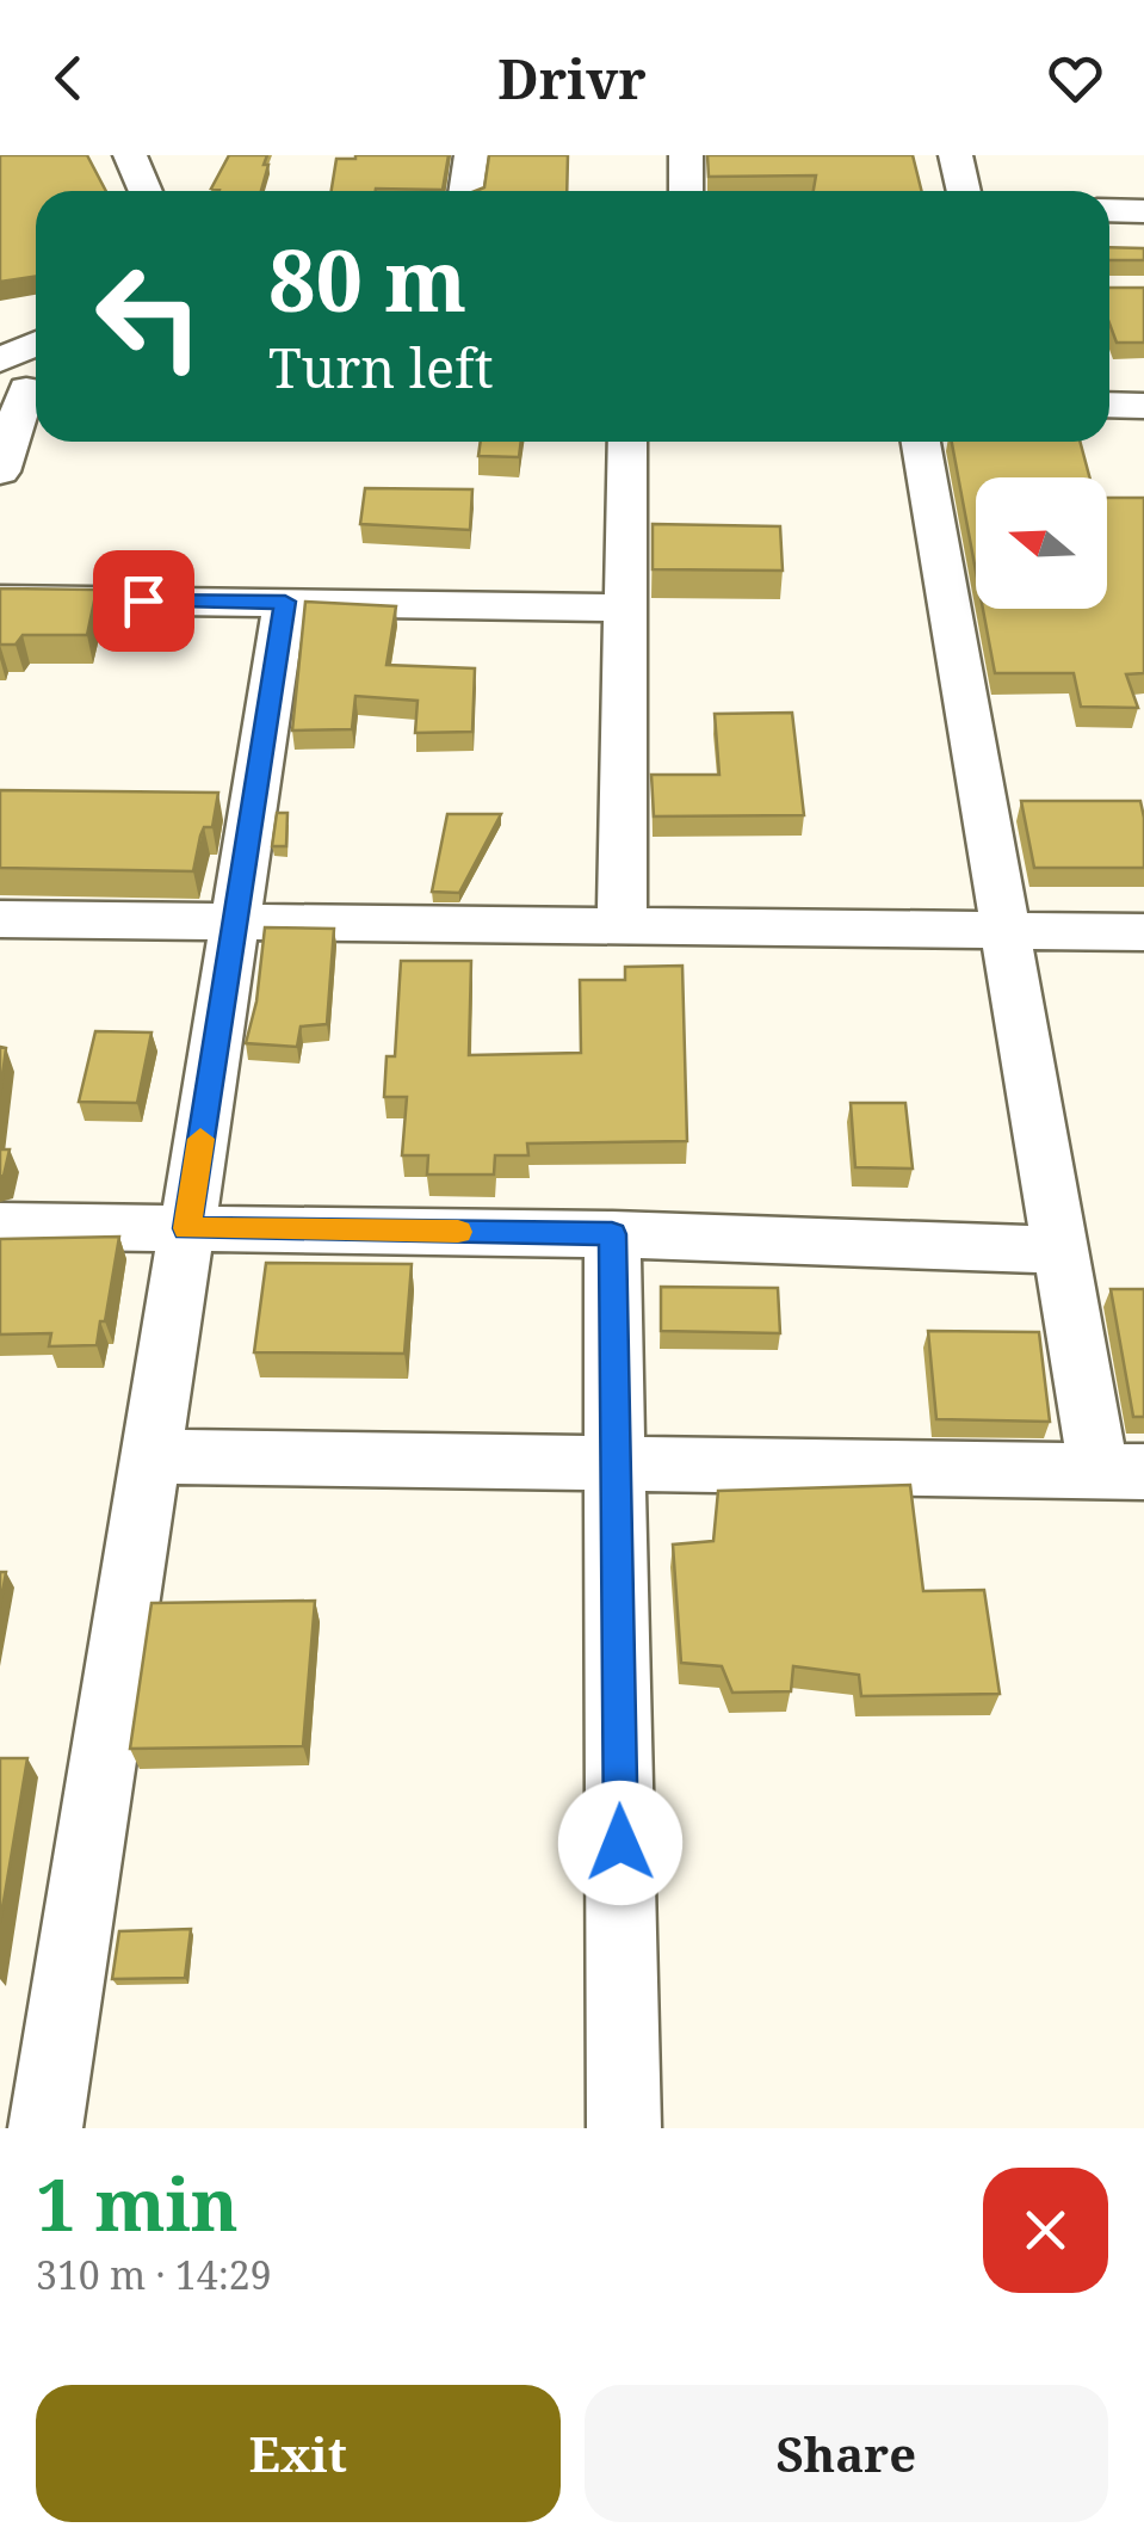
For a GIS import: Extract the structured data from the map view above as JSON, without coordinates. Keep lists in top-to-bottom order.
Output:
{
  "north": "left",
  "page": {
    "header": "Drivr",
    "turn": ["80 m", "Turn left"],
    "heading": ["1 min", "310 m · 14:29"],
    "buttons": ["Exit", "Share"]
  }
}
